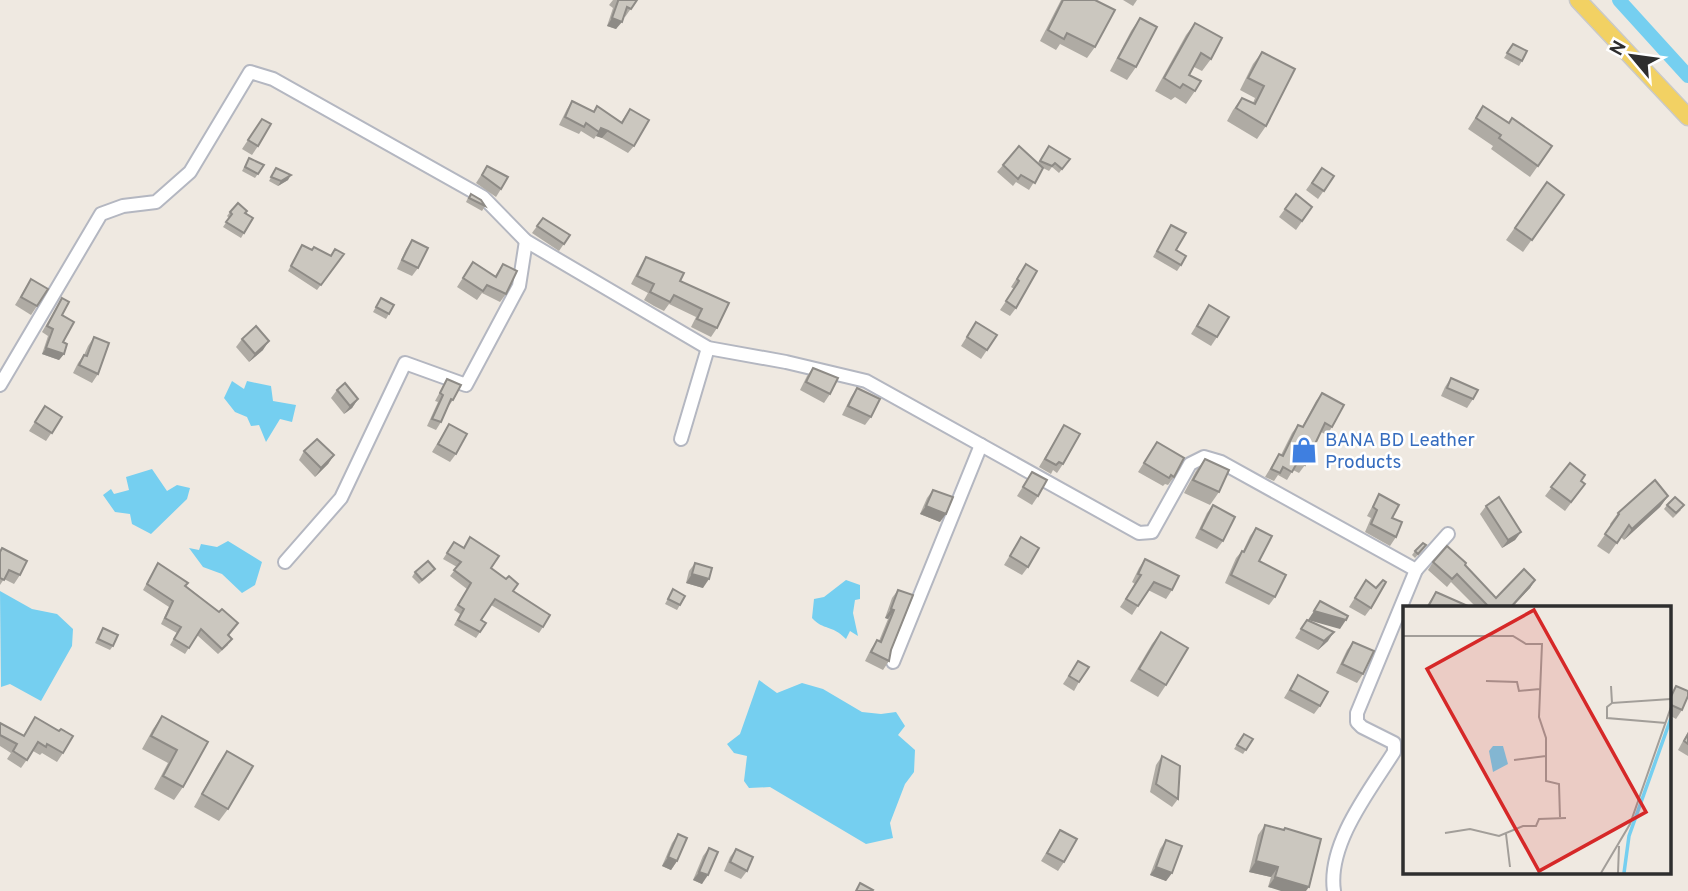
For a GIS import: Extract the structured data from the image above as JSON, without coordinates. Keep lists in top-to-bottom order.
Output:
{
  "places": {
    "shop": ["BANA BD Leather Products"]
  },
  "north": "top left"
}
